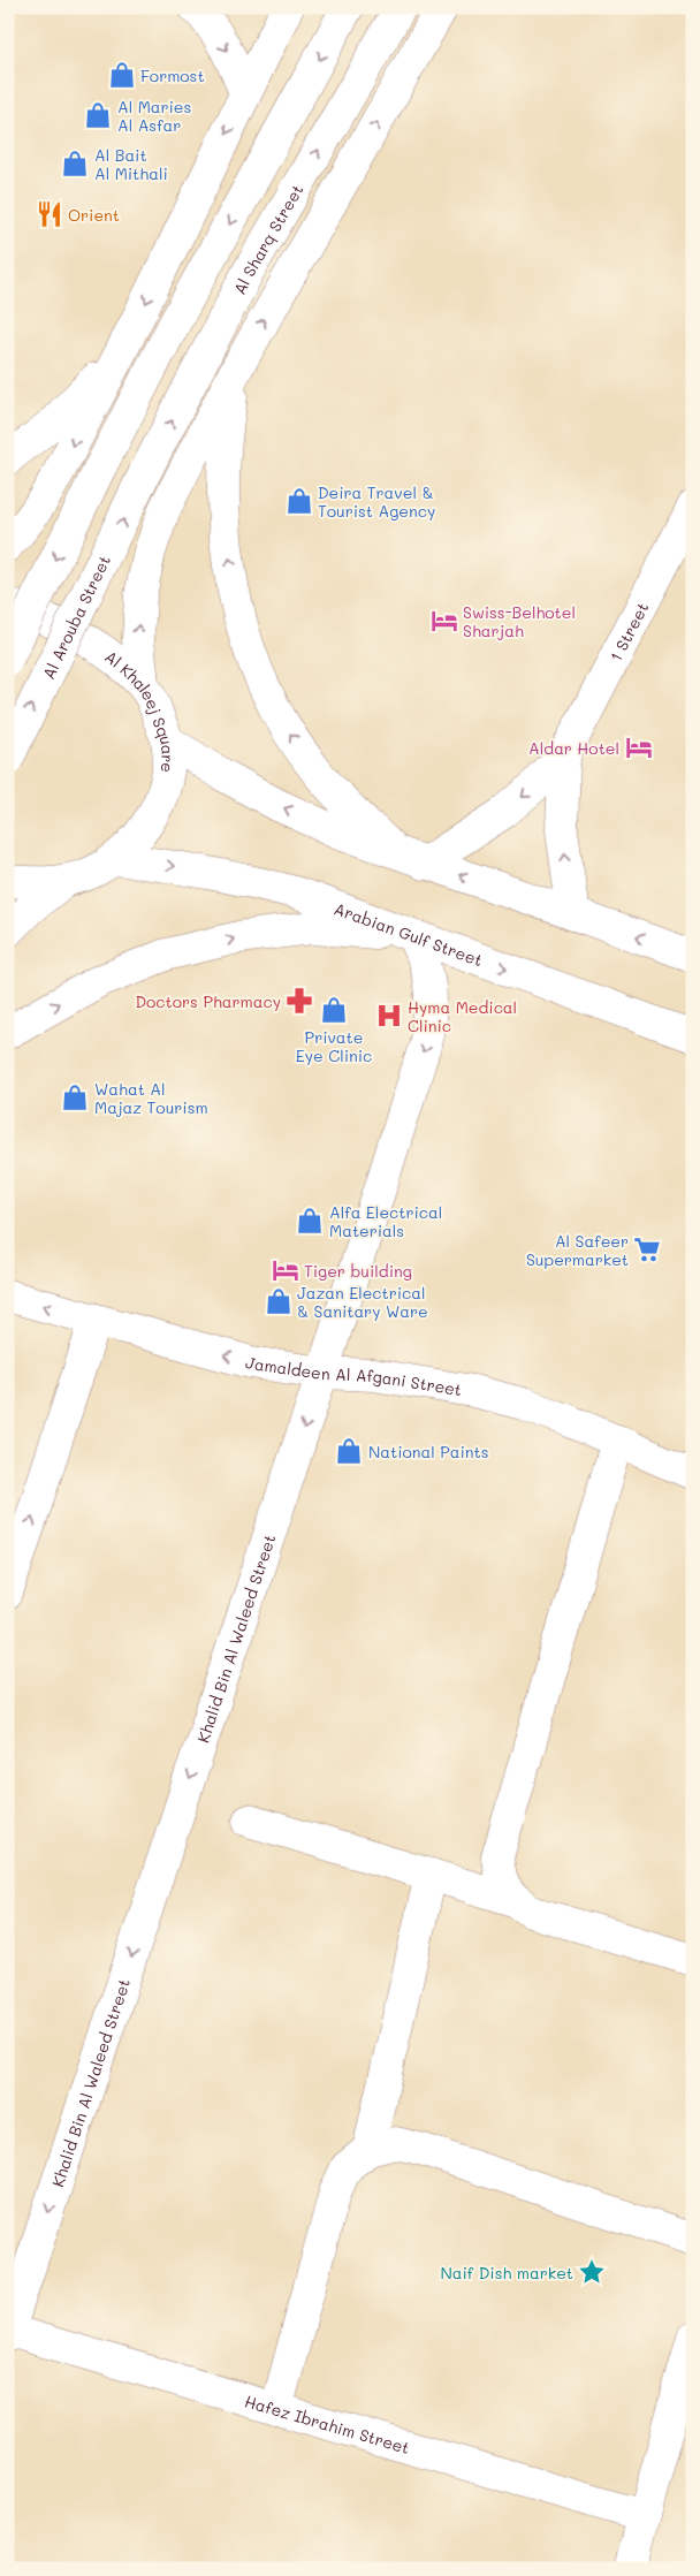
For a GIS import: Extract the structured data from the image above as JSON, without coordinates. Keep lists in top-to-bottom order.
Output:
{
  "streets": {
    "main road": [
      "Al Sharq Street",
      "Al Arouba Street",
      "1 Street",
      "Al Khaleej Square",
      "Arabian Gulf Street",
      "Jamaldeen Al Afgani Street",
      "Khalid Bin Al Waleed Street",
      "Hafez Ibrahim Street"
    ]
  },
  "crossings": [
    ["Al Sharq Street", "Al Arouba Street"],
    ["Al Khaleej Square", "Arabian Gulf Street"],
    ["Arabian Gulf Street", "Khalid Bin Al Waleed Street"],
    ["Jamaldeen Al Afgani Street", "Khalid Bin Al Waleed Street"],
    ["Khalid Bin Al Waleed Street", "Hafez Ibrahim Street"]
  ],
  "one_way": ["Jamaldeen Al Afgani Street"],
  "places": {
    "shop": [
      "Formost",
      "Al Maries Al Asfar",
      "Al Bait Al Mithali",
      "Deira Travel & Tourist Agency",
      "Private Eye Clinic",
      "Wahat Al Majaz Tourism",
      "Alfa Electrical Materials",
      "Jazan Electrical & Sanitary Ware",
      "National Paints"
    ],
    "restaurant": ["Orient"],
    "hotel": ["Swiss-Belhotel Sharjah", "Aldar Hotel", "Tiger building"],
    "pharmacy": ["Doctors Pharmacy"],
    "hospital": ["Hyma Medical Clinic"],
    "supermarket": ["Al Safeer Supermarket"],
    "place": ["Naif Dish market"]
  }
}
